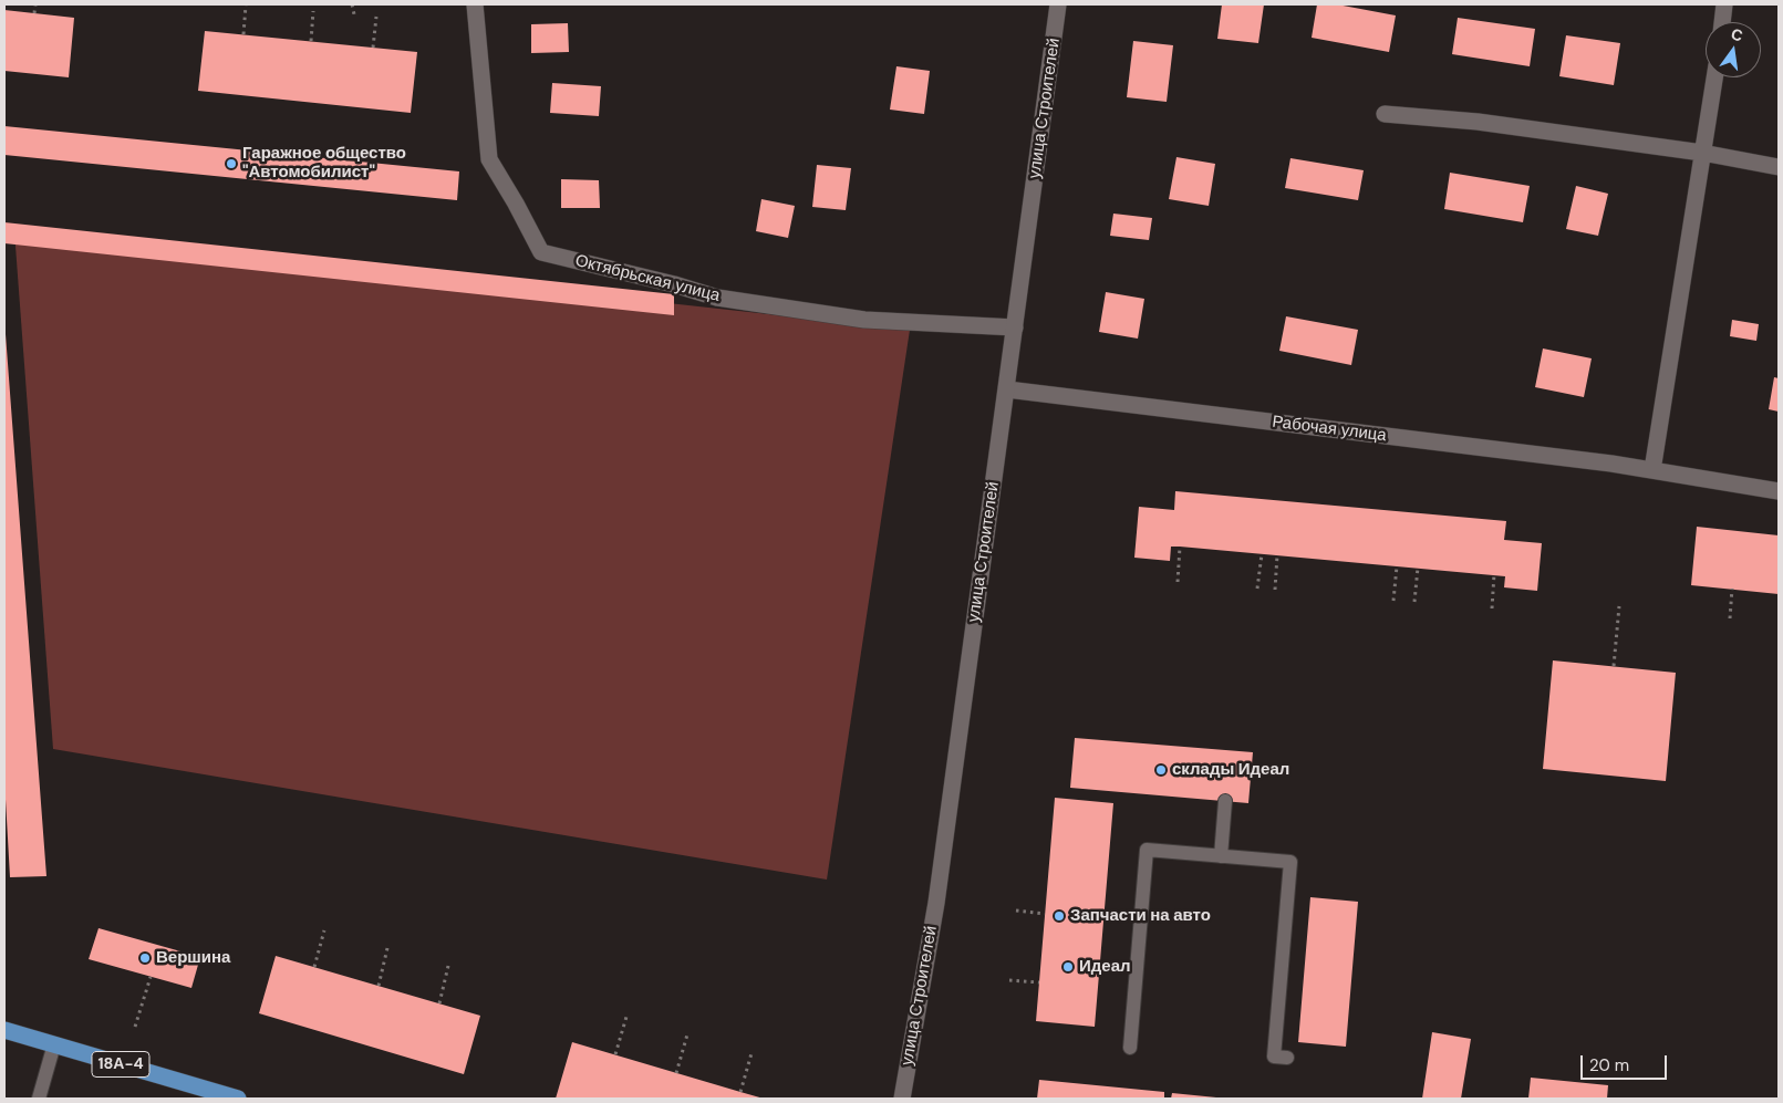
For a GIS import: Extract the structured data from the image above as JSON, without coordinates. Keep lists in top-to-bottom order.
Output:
{
  "streets": {
    "main road": ["18А-4"],
    "street": ["улица Строителей", "Октябрьская улица", "Рабочая улица"]
  },
  "crossings": [
    ["улица Строителей", "Октябрьская улица"],
    ["улица Строителей", "Рабочая улица"]
  ],
  "places": [
    "Гаражное общество \"Автомобилист\"",
    "склады Идеал",
    "Запчасти на авто",
    "Вершина",
    "Идеал"
  ],
  "scale_bar": "20 m",
  "north": "top"
}
